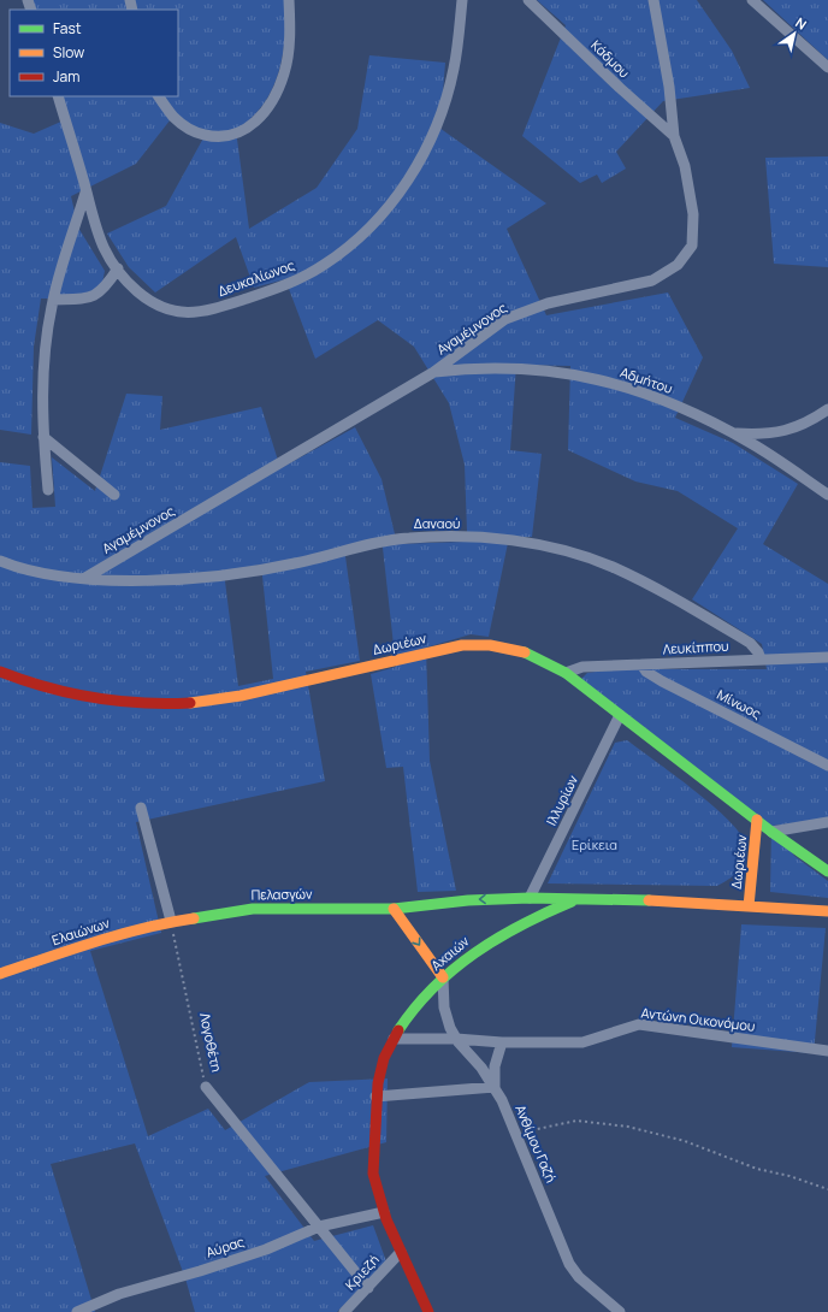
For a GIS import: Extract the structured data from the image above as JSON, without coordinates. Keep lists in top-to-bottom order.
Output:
{
  "streets": {
    "main road": [
      "Δωριέων",
      "Πελασγών",
      "Ελαιώνων",
      "Αχαιών"
    ],
    "street": [
      "Κάδμου",
      "Δευκαλίωνος",
      "Αγαμέμνονος",
      "Αδμήτου",
      "Δαναού",
      "Λευκίππου",
      "Μίνωος",
      "Ιλλυρίων",
      "Αντώνη Οικονόμου",
      "Λογοθέτη",
      "Ανθίμου Γαζή",
      "Αύρας",
      "Κριεζή"
    ]
  },
  "crossings": [
    ["Κάδμου", "Αγαμέμνονος"],
    ["Αγαμέμνονος", "Αδμήτου"],
    ["Αγαμέμνονος", "Δαναού"],
    ["Δαναού", "Λευκίππου"],
    ["Δωριέων", "Λευκίππου"],
    ["Δωριέων", "Ιλλυρίων"],
    ["Δωριέων", "Αχαιών"],
    ["Λευκίππου", "Μίνωος"],
    ["Ιλλυρίων", "Πελασγών"],
    ["Πελασγών", "Ελαιώνων"],
    ["Πελασγών", "Αχαιών"],
    ["Πελασγών", "Λογοθέτη"],
    ["Ελαιώνων", "Λογοθέτη"],
    ["Αχαιών", "Αντώνη Οικονόμου"],
    ["Αχαιών", "Ανθίμου Γαζή"],
    ["Αχαιών", "Αύρας"],
    ["Αχαιών", "Κριεζή"],
    ["Αντώνη Οικονόμου", "Ανθίμου Γαζή"],
    ["Λογοθέτη", "Αύρας"],
    ["Λογοθέτη", "Κριεζή"]
  ],
  "parks": ["Ερίκεια"],
  "legend": ["Fast", "Slow", "Jam"],
  "north": "top right"
}
